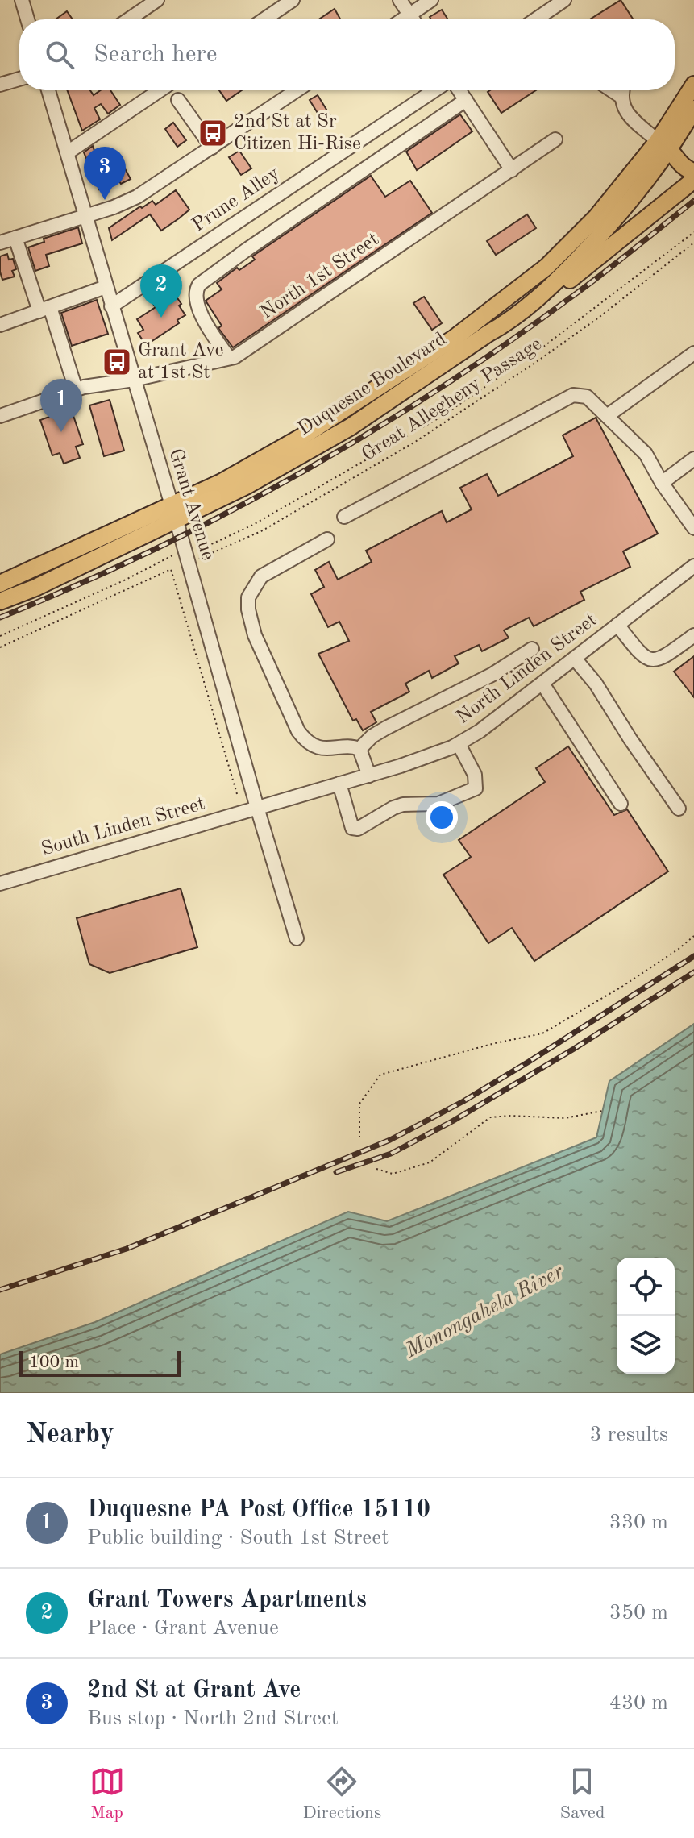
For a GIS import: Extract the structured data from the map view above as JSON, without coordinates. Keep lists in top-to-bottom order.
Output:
{
  "streets": {
    "main road": ["Duquesne Boulevard"],
    "street": [
      "Prune Alley",
      "North 1st Street",
      "Grant Avenue",
      "North Linden Street",
      "South Linden Street"
    ],
    "path": ["Great Allegheny Passage"]
  },
  "crossings": [
    ["Prune Alley", "Grant Avenue"],
    ["North 1st Street", "Grant Avenue"],
    ["Duquesne Boulevard", "Grant Avenue"],
    ["Grant Avenue", "North Linden Street"],
    ["Grant Avenue", "South Linden Street"],
    ["North Linden Street", "South Linden Street"]
  ],
  "water": ["Monongahela River"],
  "places": {
    "bus stop": ["2nd St at Sr Citizen Hi-Rise", "Grant Ave at 1st St"]
  },
  "scale_bar": "100 m",
  "page": {
    "search": "Search here",
    "pins": ["3", "2", "1"],
    "scale": "100 m",
    "heading": ["Nearby", "3 results"],
    "list": [
      {
        "mark": "1",
        "name": "Duquesne PA Post Office 15110",
        "note": "Public building · South 1st Street",
        "value": "330 m"
      },
      {
        "mark": "2",
        "name": "Grant Towers Apartments",
        "note": "Place · Grant Avenue",
        "value": "350 m"
      },
      {
        "mark": "3",
        "name": "2nd St at Grant Ave",
        "note": "Bus stop · North 2nd Street",
        "value": "430 m"
      }
    ],
    "nav": ["Map", "Directions", "Saved"]
  }
}
